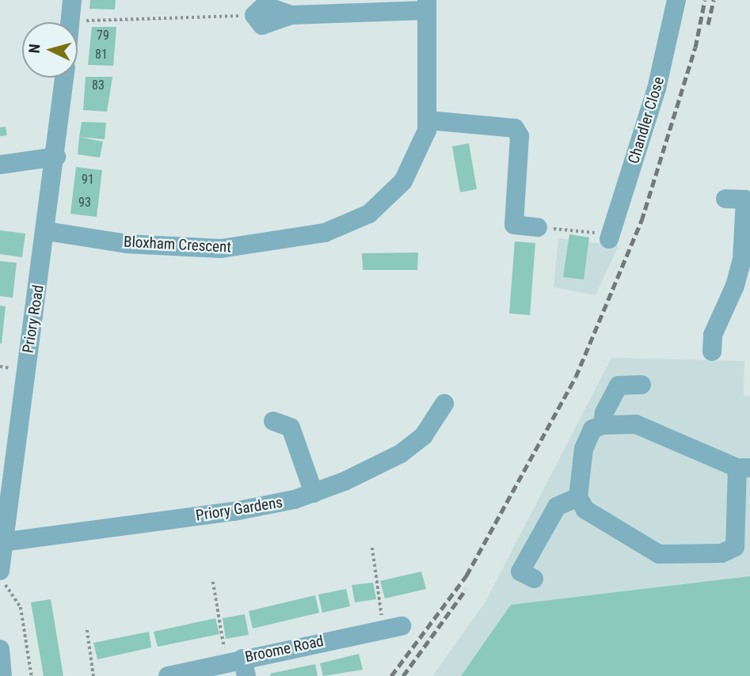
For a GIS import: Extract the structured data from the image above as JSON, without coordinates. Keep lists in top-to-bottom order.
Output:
{
  "streets": {
    "street": [
      "Chandler Close",
      "Bloxham Crescent",
      "Priory Road",
      "Priory Gardens",
      "Broome Road"
    ]
  },
  "crossings": [
    ["Bloxham Crescent", "Priory Road"],
    ["Priory Road", "Priory Gardens"]
  ],
  "house_numbers": [
    "79",
    "81",
    "83",
    "91",
    "93"
  ],
  "north": "left"
}
